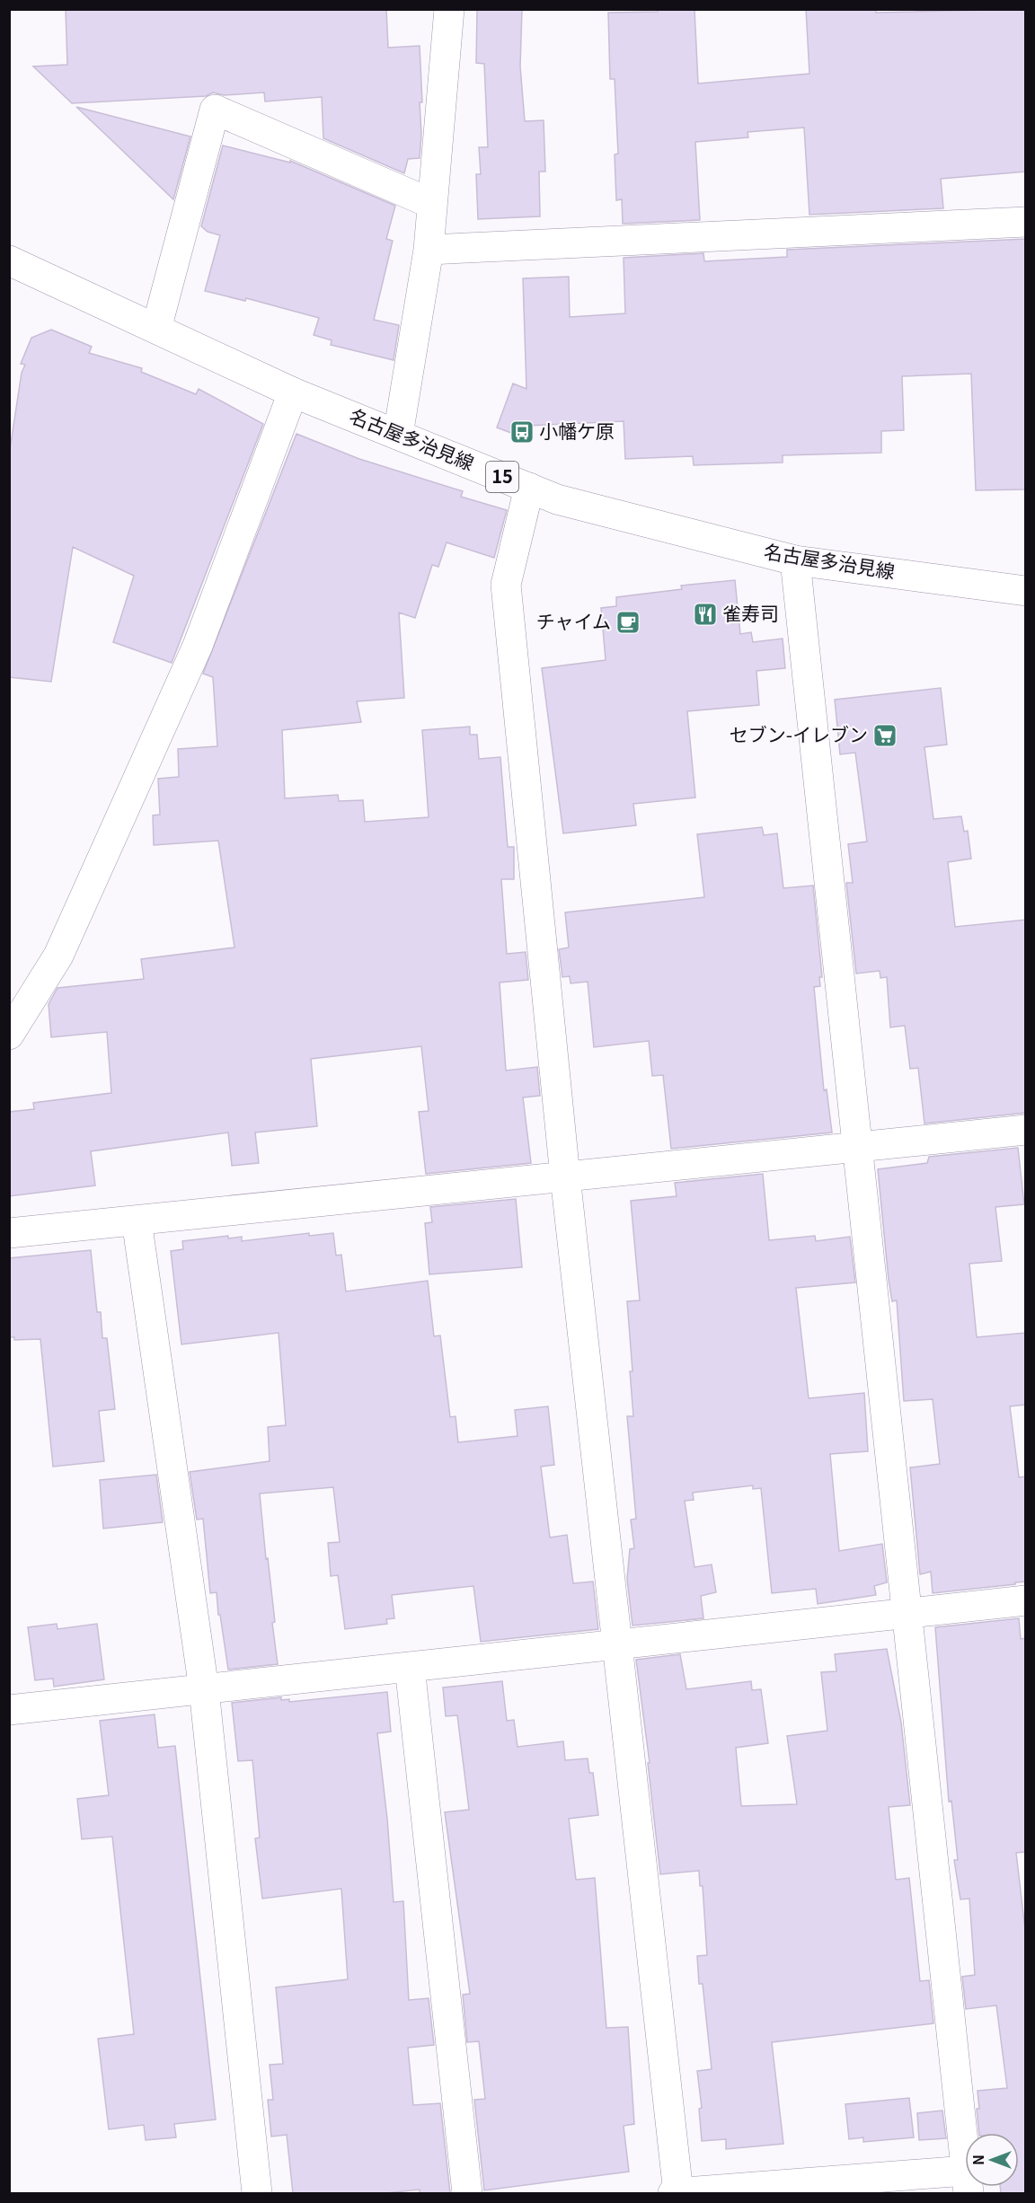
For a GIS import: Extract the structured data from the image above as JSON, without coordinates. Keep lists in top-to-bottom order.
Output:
{
  "streets": {
    "street": ["名古屋多治見線", "15"]
  },
  "places": {
    "bus stop": ["小幡ケ原"],
    "restaurant": ["雀寿司"],
    "cafe": ["チャイム"],
    "supermarket": ["セブン-イレブン"]
  },
  "north": "left"
}
